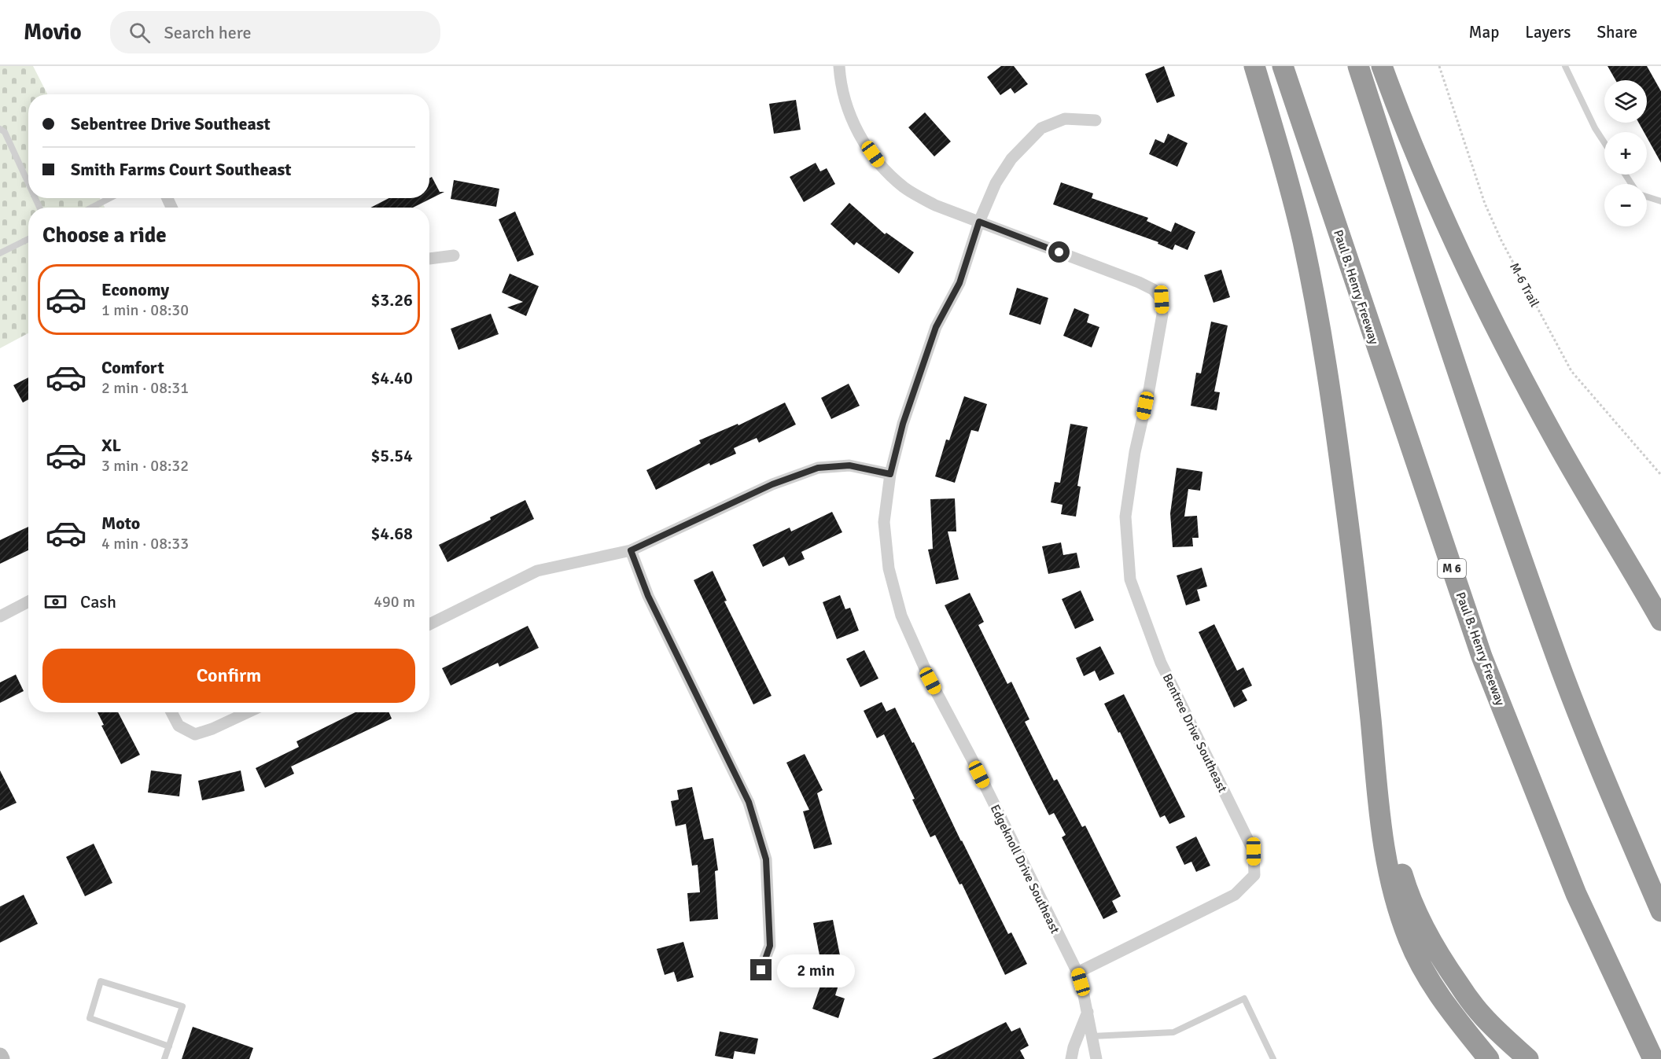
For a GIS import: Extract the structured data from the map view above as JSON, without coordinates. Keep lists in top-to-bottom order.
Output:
{
  "streets": {
    "highway": ["Paul B. Henry Freeway", "M 6"],
    "street": ["Bentree Drive Southeast", "Edgeknoll Drive Southeast"],
    "path": ["M-6 Trail"]
  },
  "crossings": [
    ["Bentree Drive Southeast", "Edgeknoll Drive Southeast"]
  ],
  "page": {
    "header": "Movio",
    "search": "Search here",
    "nav": ["Map", "Layers", "Share"],
    "map_buttons": ["+", "−"],
    "banner": ["Sebentree Drive Southeast", "Smith Farms Court Southeast"],
    "heading": "Choose a ride",
    "list": [
      {
        "name": "Economy",
        "note": "1 min · 08:30",
        "value": "$3.26"
      },
      {
        "name": "Comfort",
        "note": "2 min · 08:31",
        "value": "$4.40"
      },
      {
        "name": "XL",
        "note": "3 min · 08:32",
        "value": "$5.54"
      },
      {
        "name": "Moto",
        "note": "4 min · 08:33",
        "value": "$4.68"
      }
    ],
    "pay": ["Cash", "490 m"],
    "buttons": "Confirm",
    "bubble": "2 min"
  }
}
